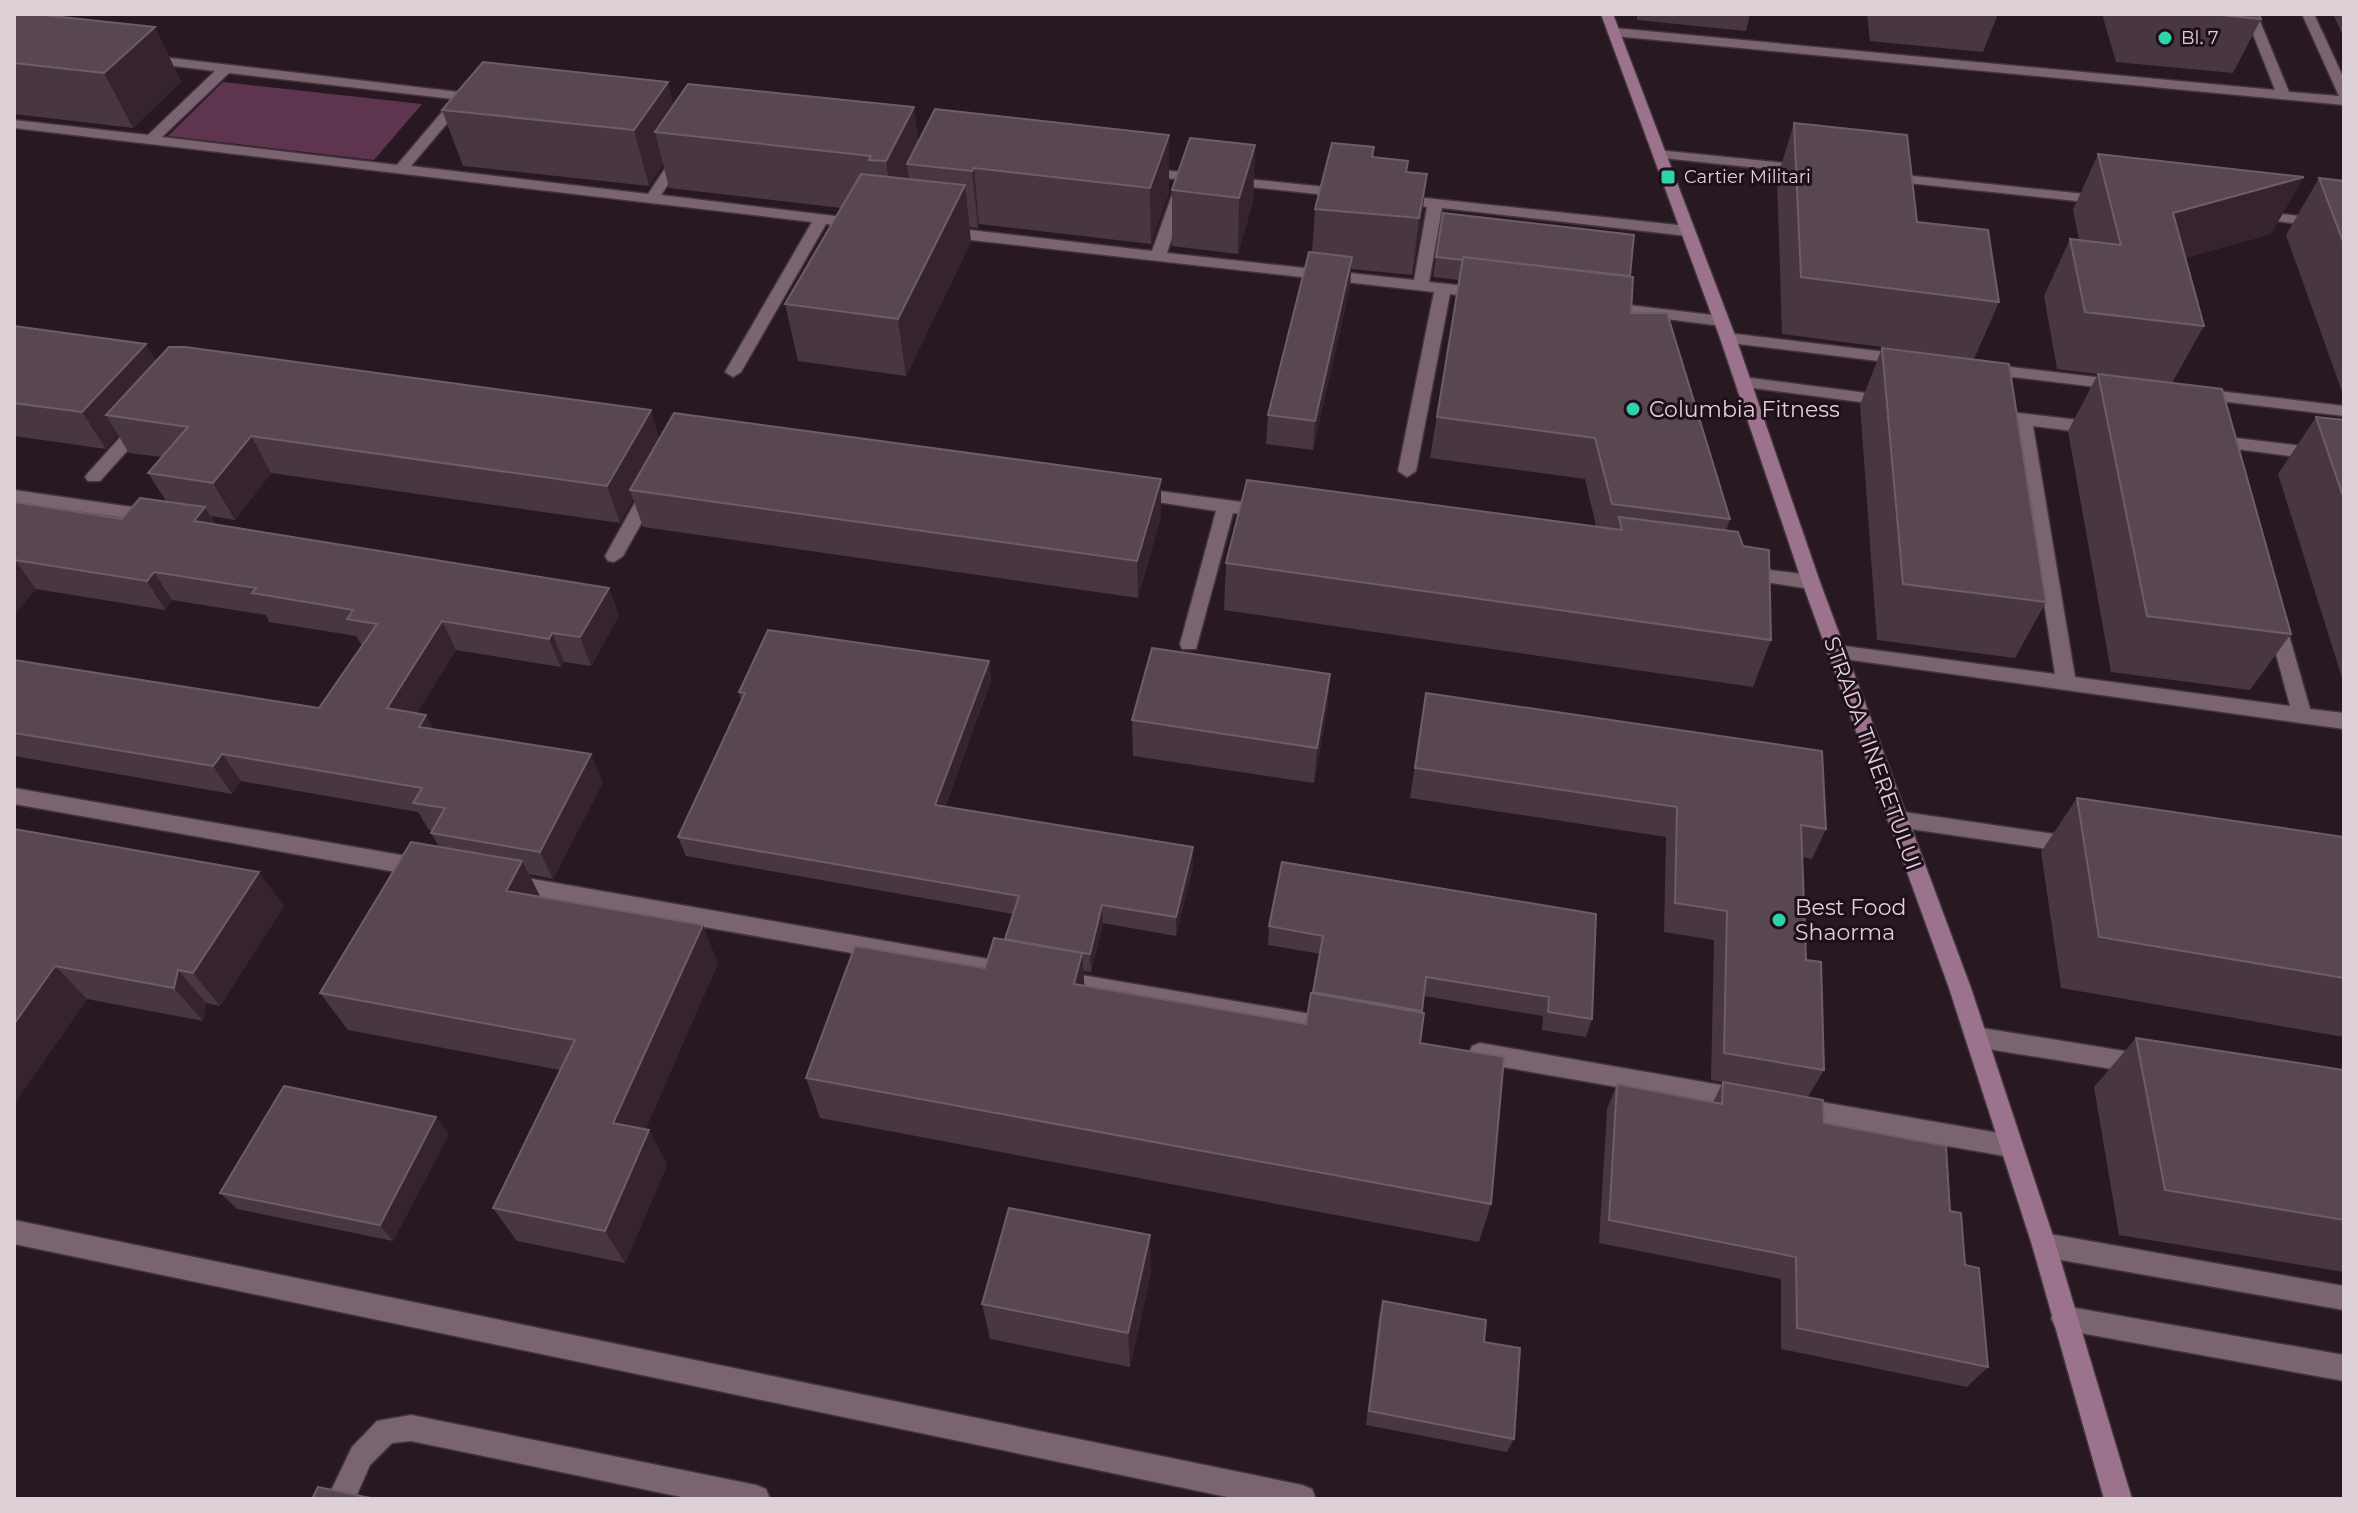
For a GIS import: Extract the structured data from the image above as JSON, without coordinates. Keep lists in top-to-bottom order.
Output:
{
  "streets": {
    "street": ["STRADA TINERETULUI"]
  },
  "places": {
    "other": ["Bl. 7", "Columbia Fitness", "Best Food Shaorma"],
    "transit": ["Cartier Militari"]
  }
}
